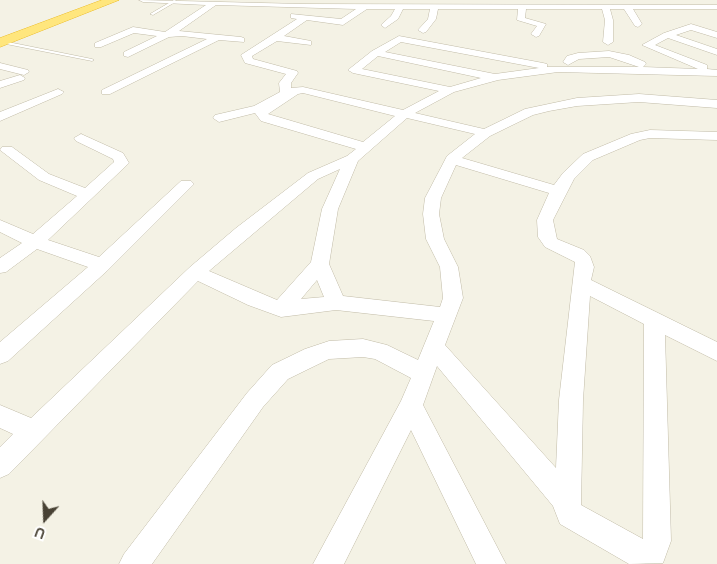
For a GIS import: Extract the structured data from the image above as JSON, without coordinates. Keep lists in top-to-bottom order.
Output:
{
  "north": "bottom"
}
